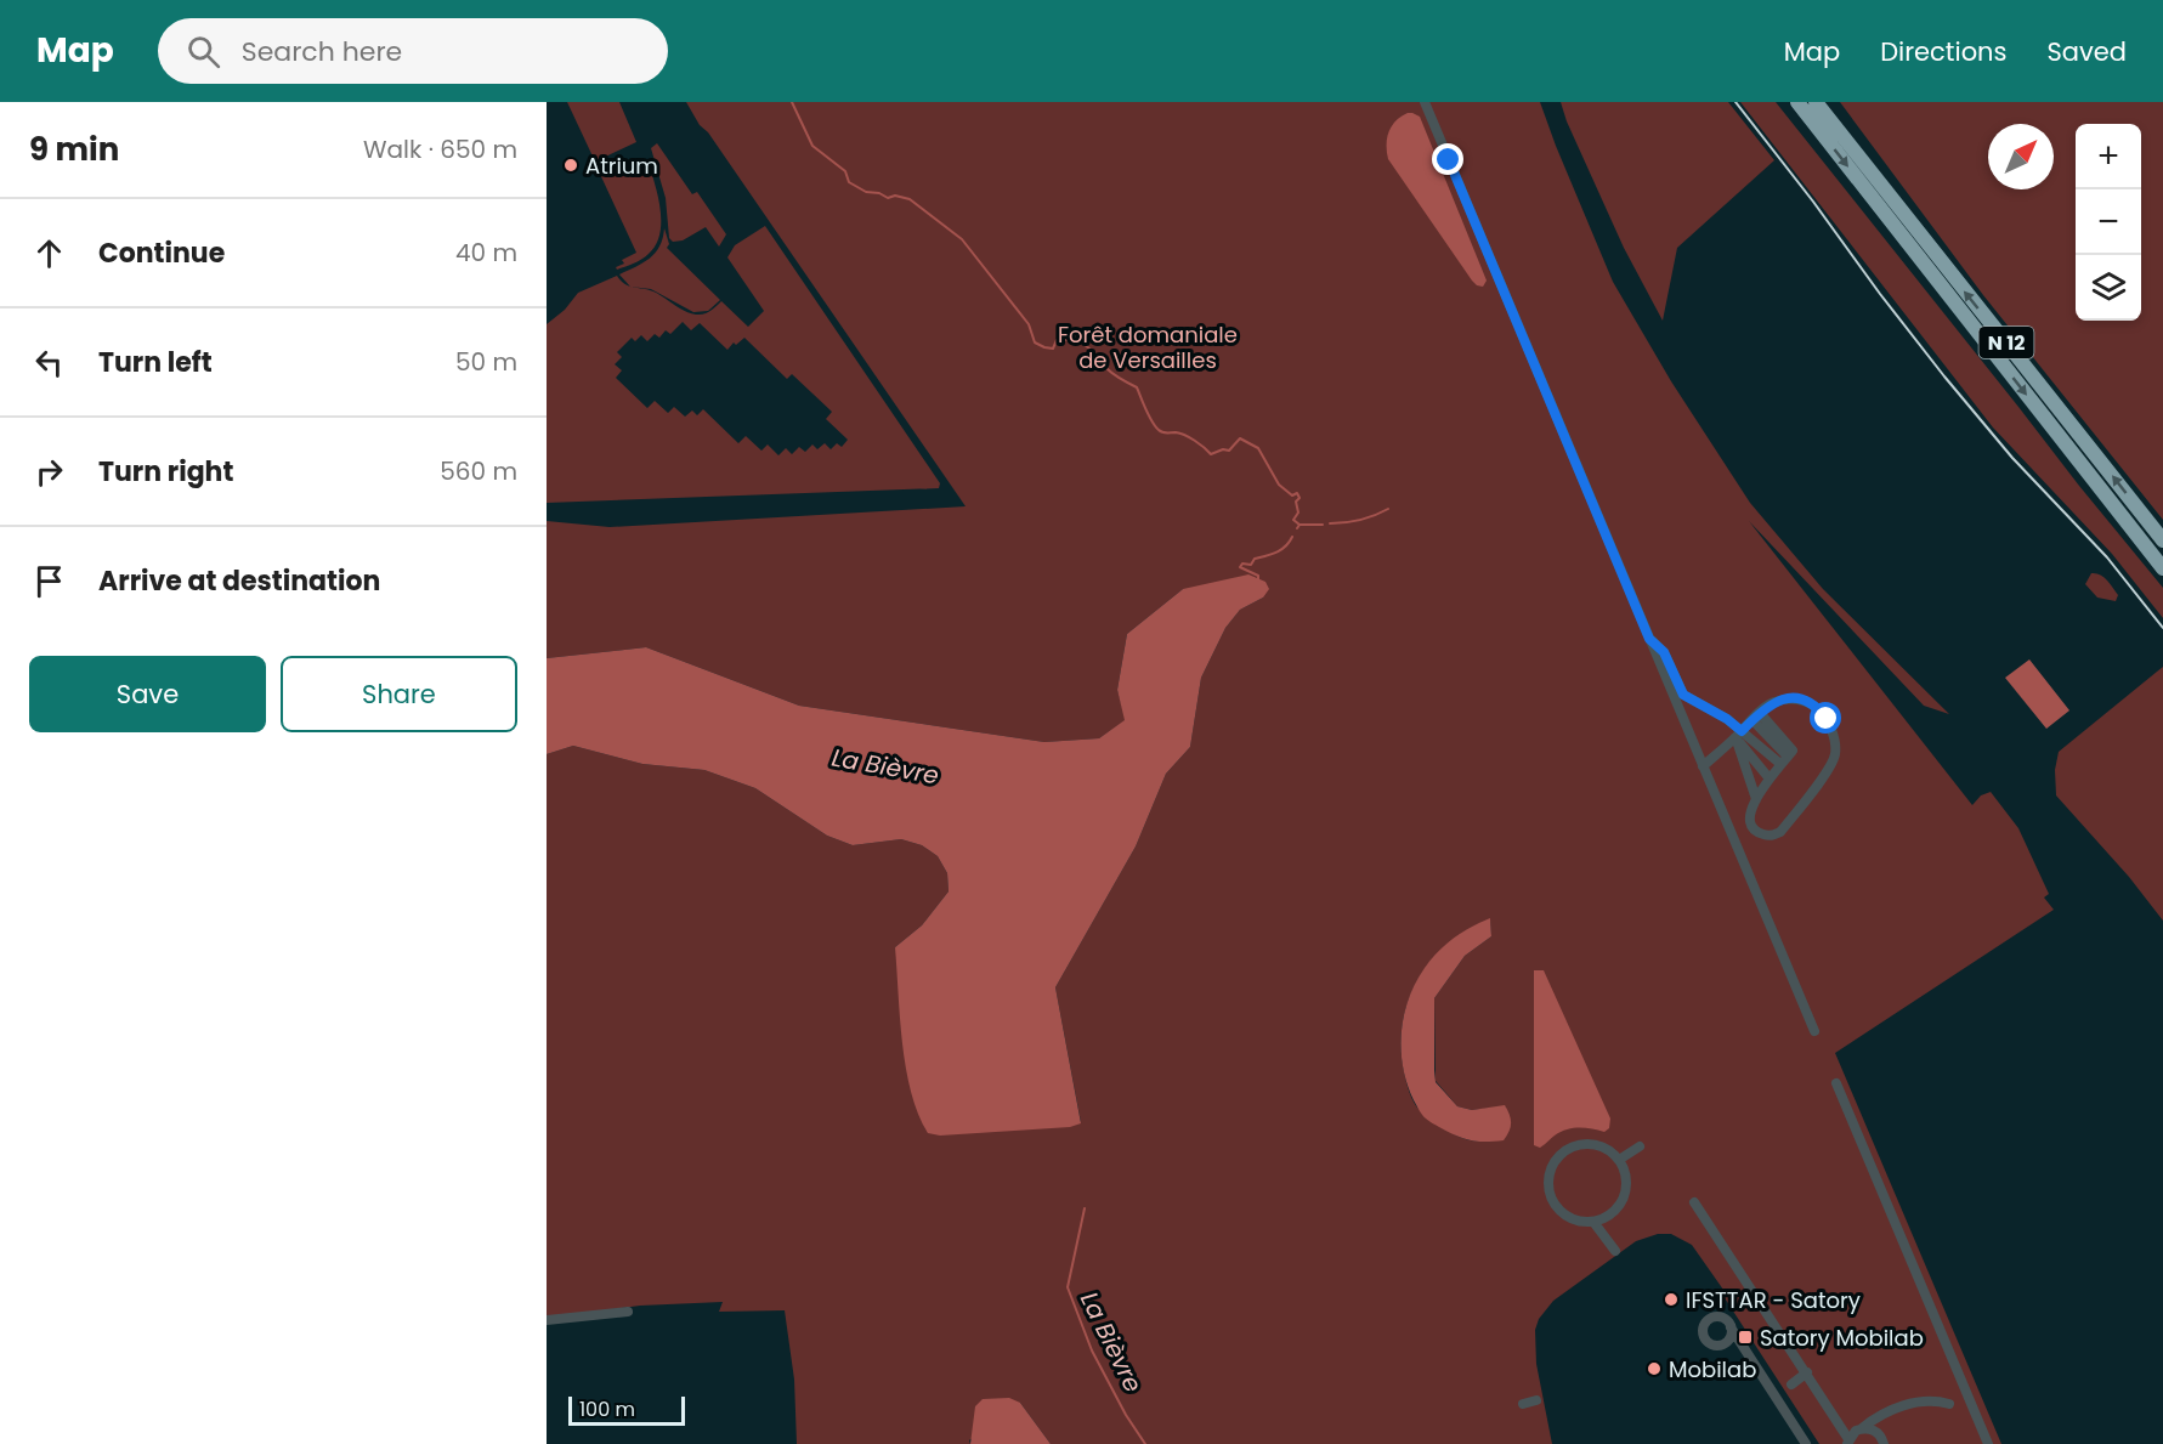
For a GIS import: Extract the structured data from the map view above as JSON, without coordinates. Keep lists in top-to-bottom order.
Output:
{
  "streets": {
    "highway": ["N 12"]
  },
  "water": ["La Bièvre"],
  "parks": ["Forêt domaniale de Versailles"],
  "places": {
    "other": ["Atrium", "IFSTTAR - Satory", "Mobilab"],
    "transit": ["Satory Mobilab"]
  },
  "scale_bar": "100 m",
  "north": "top right",
  "page": {
    "header": "Map",
    "search": "Search here",
    "nav": ["Map", "Directions", "Saved"],
    "heading": ["9 min", "Walk · 650 m"],
    "map_buttons": ["+", "−"],
    "list": [
      ["Continue", "40 m"],
      ["Turn left", "50 m"],
      ["Turn right", "560 m"],
      "Arrive at destination"
    ],
    "buttons": ["Save", "Share"],
    "scale": "100 m"
  }
}
